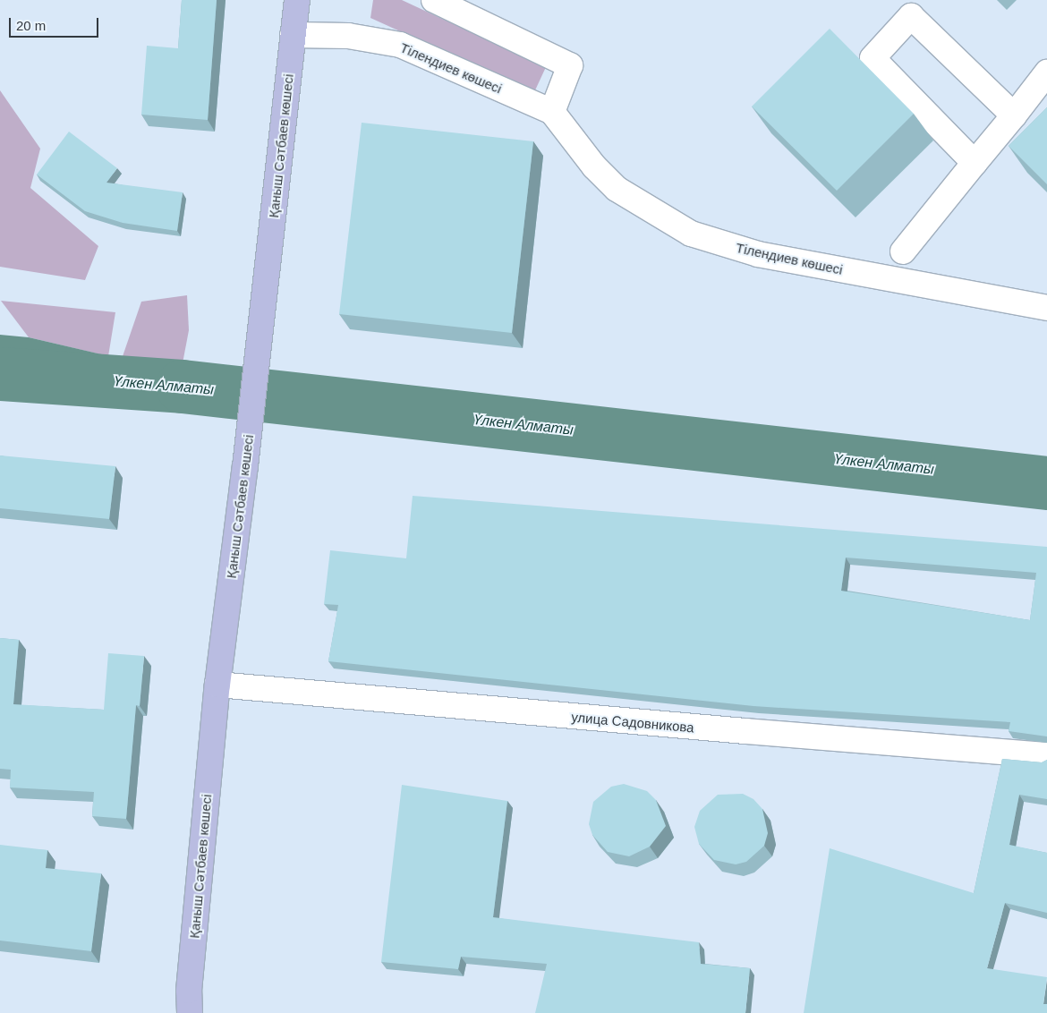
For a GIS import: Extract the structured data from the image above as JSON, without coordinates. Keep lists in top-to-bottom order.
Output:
{
  "streets": {
    "main road": ["Қаныш Сәтбаев көшесі"],
    "street": ["Тілендиев көшесі", "улица Садовникова"]
  },
  "crossings": [
    ["Тілендиев көшесі", "Қаныш Сәтбаев көшесі"],
    ["Қаныш Сәтбаев көшесі", "улица Садовникова"]
  ],
  "water": ["Үлкен Алматы"],
  "scale_bar": "20 m"
}
